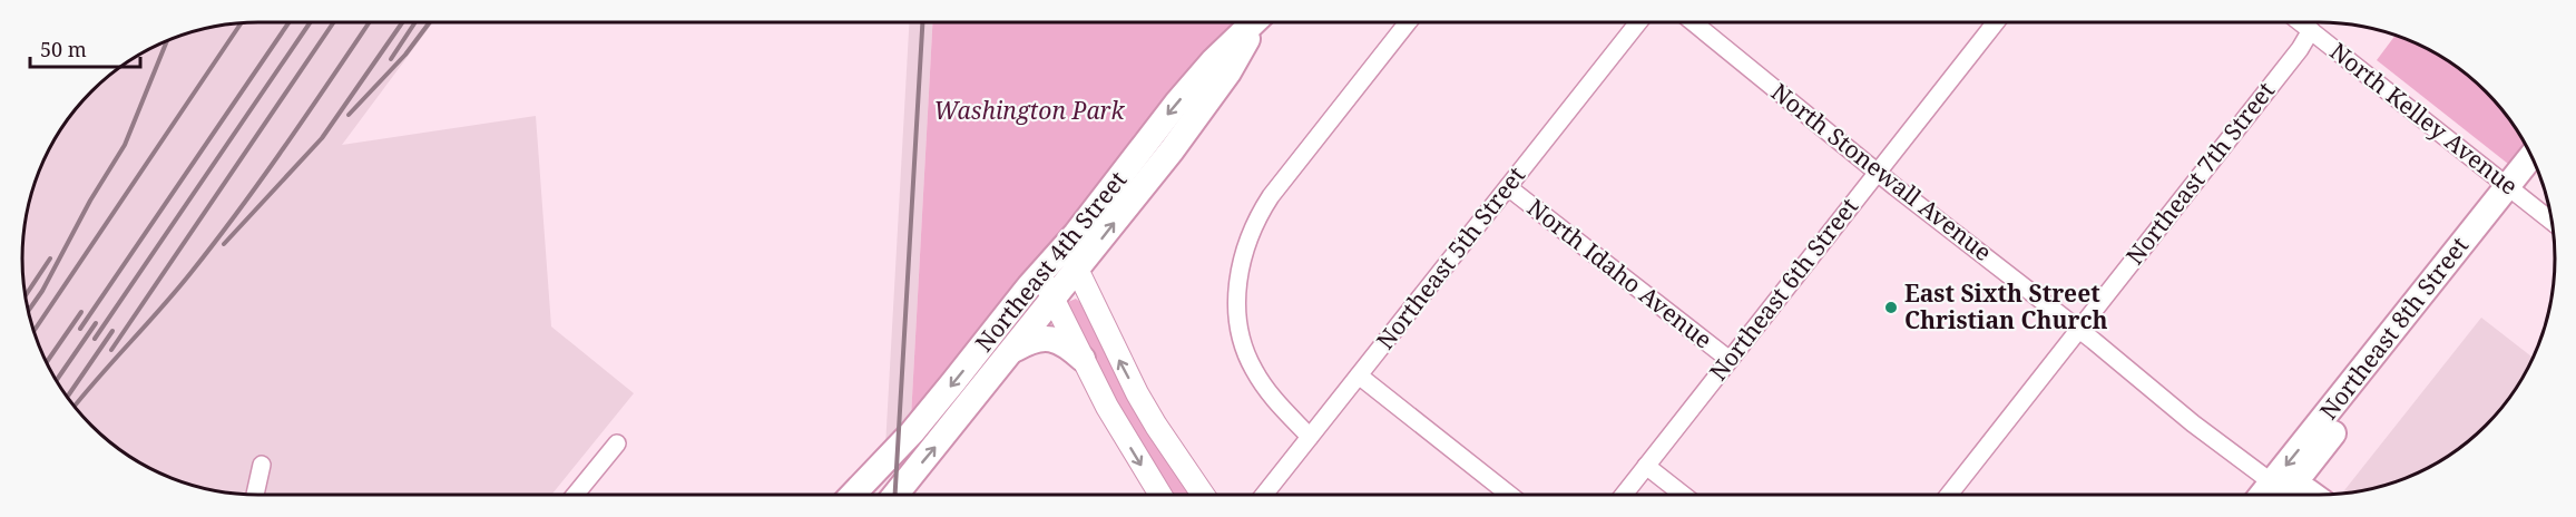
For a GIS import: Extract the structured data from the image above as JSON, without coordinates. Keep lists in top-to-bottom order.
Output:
{
  "streets": {
    "main road": ["North Stonewall Avenue", "Northeast 4th Street", "Northeast 8th Street"],
    "street": [
      "North Kelley Avenue",
      "Northeast 7th Street",
      "Northeast 5th Street",
      "North Idaho Avenue",
      "Northeast 6th Street"
    ]
  },
  "crossings": [
    ["North Kelley Avenue", "Northeast 7th Street"],
    ["North Kelley Avenue", "Northeast 8th Street"],
    ["North Stonewall Avenue", "Northeast 7th Street"],
    ["North Stonewall Avenue", "Northeast 6th Street"],
    ["Northeast 5th Street", "North Idaho Avenue"],
    ["North Idaho Avenue", "Northeast 6th Street"]
  ],
  "parks": ["Washington Park"],
  "places": ["East Sixth Street Christian Church"],
  "scale_bar": "50 m"
}
